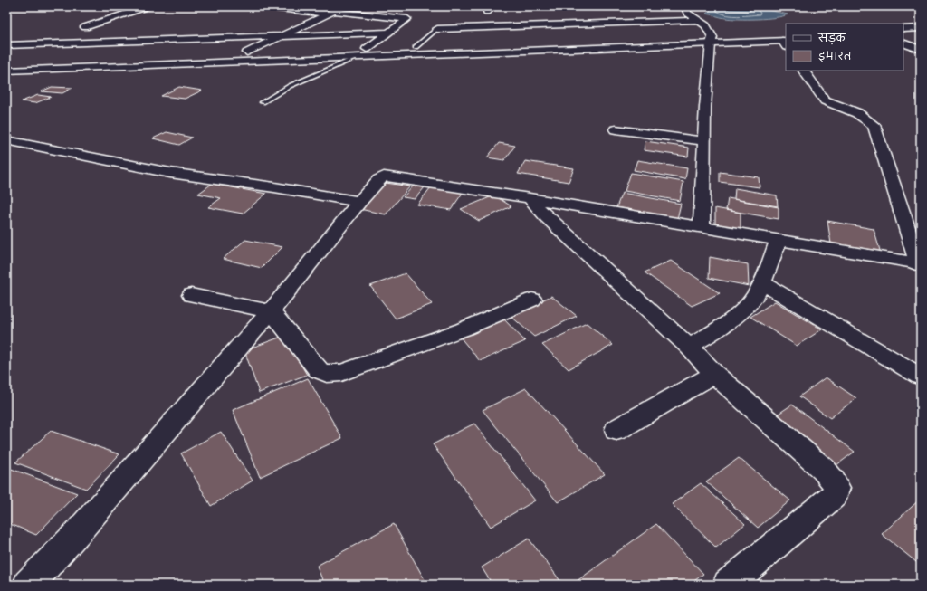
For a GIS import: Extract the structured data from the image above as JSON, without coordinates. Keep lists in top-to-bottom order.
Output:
{
  "legend": ["सड़क", "इमारत"]
}
